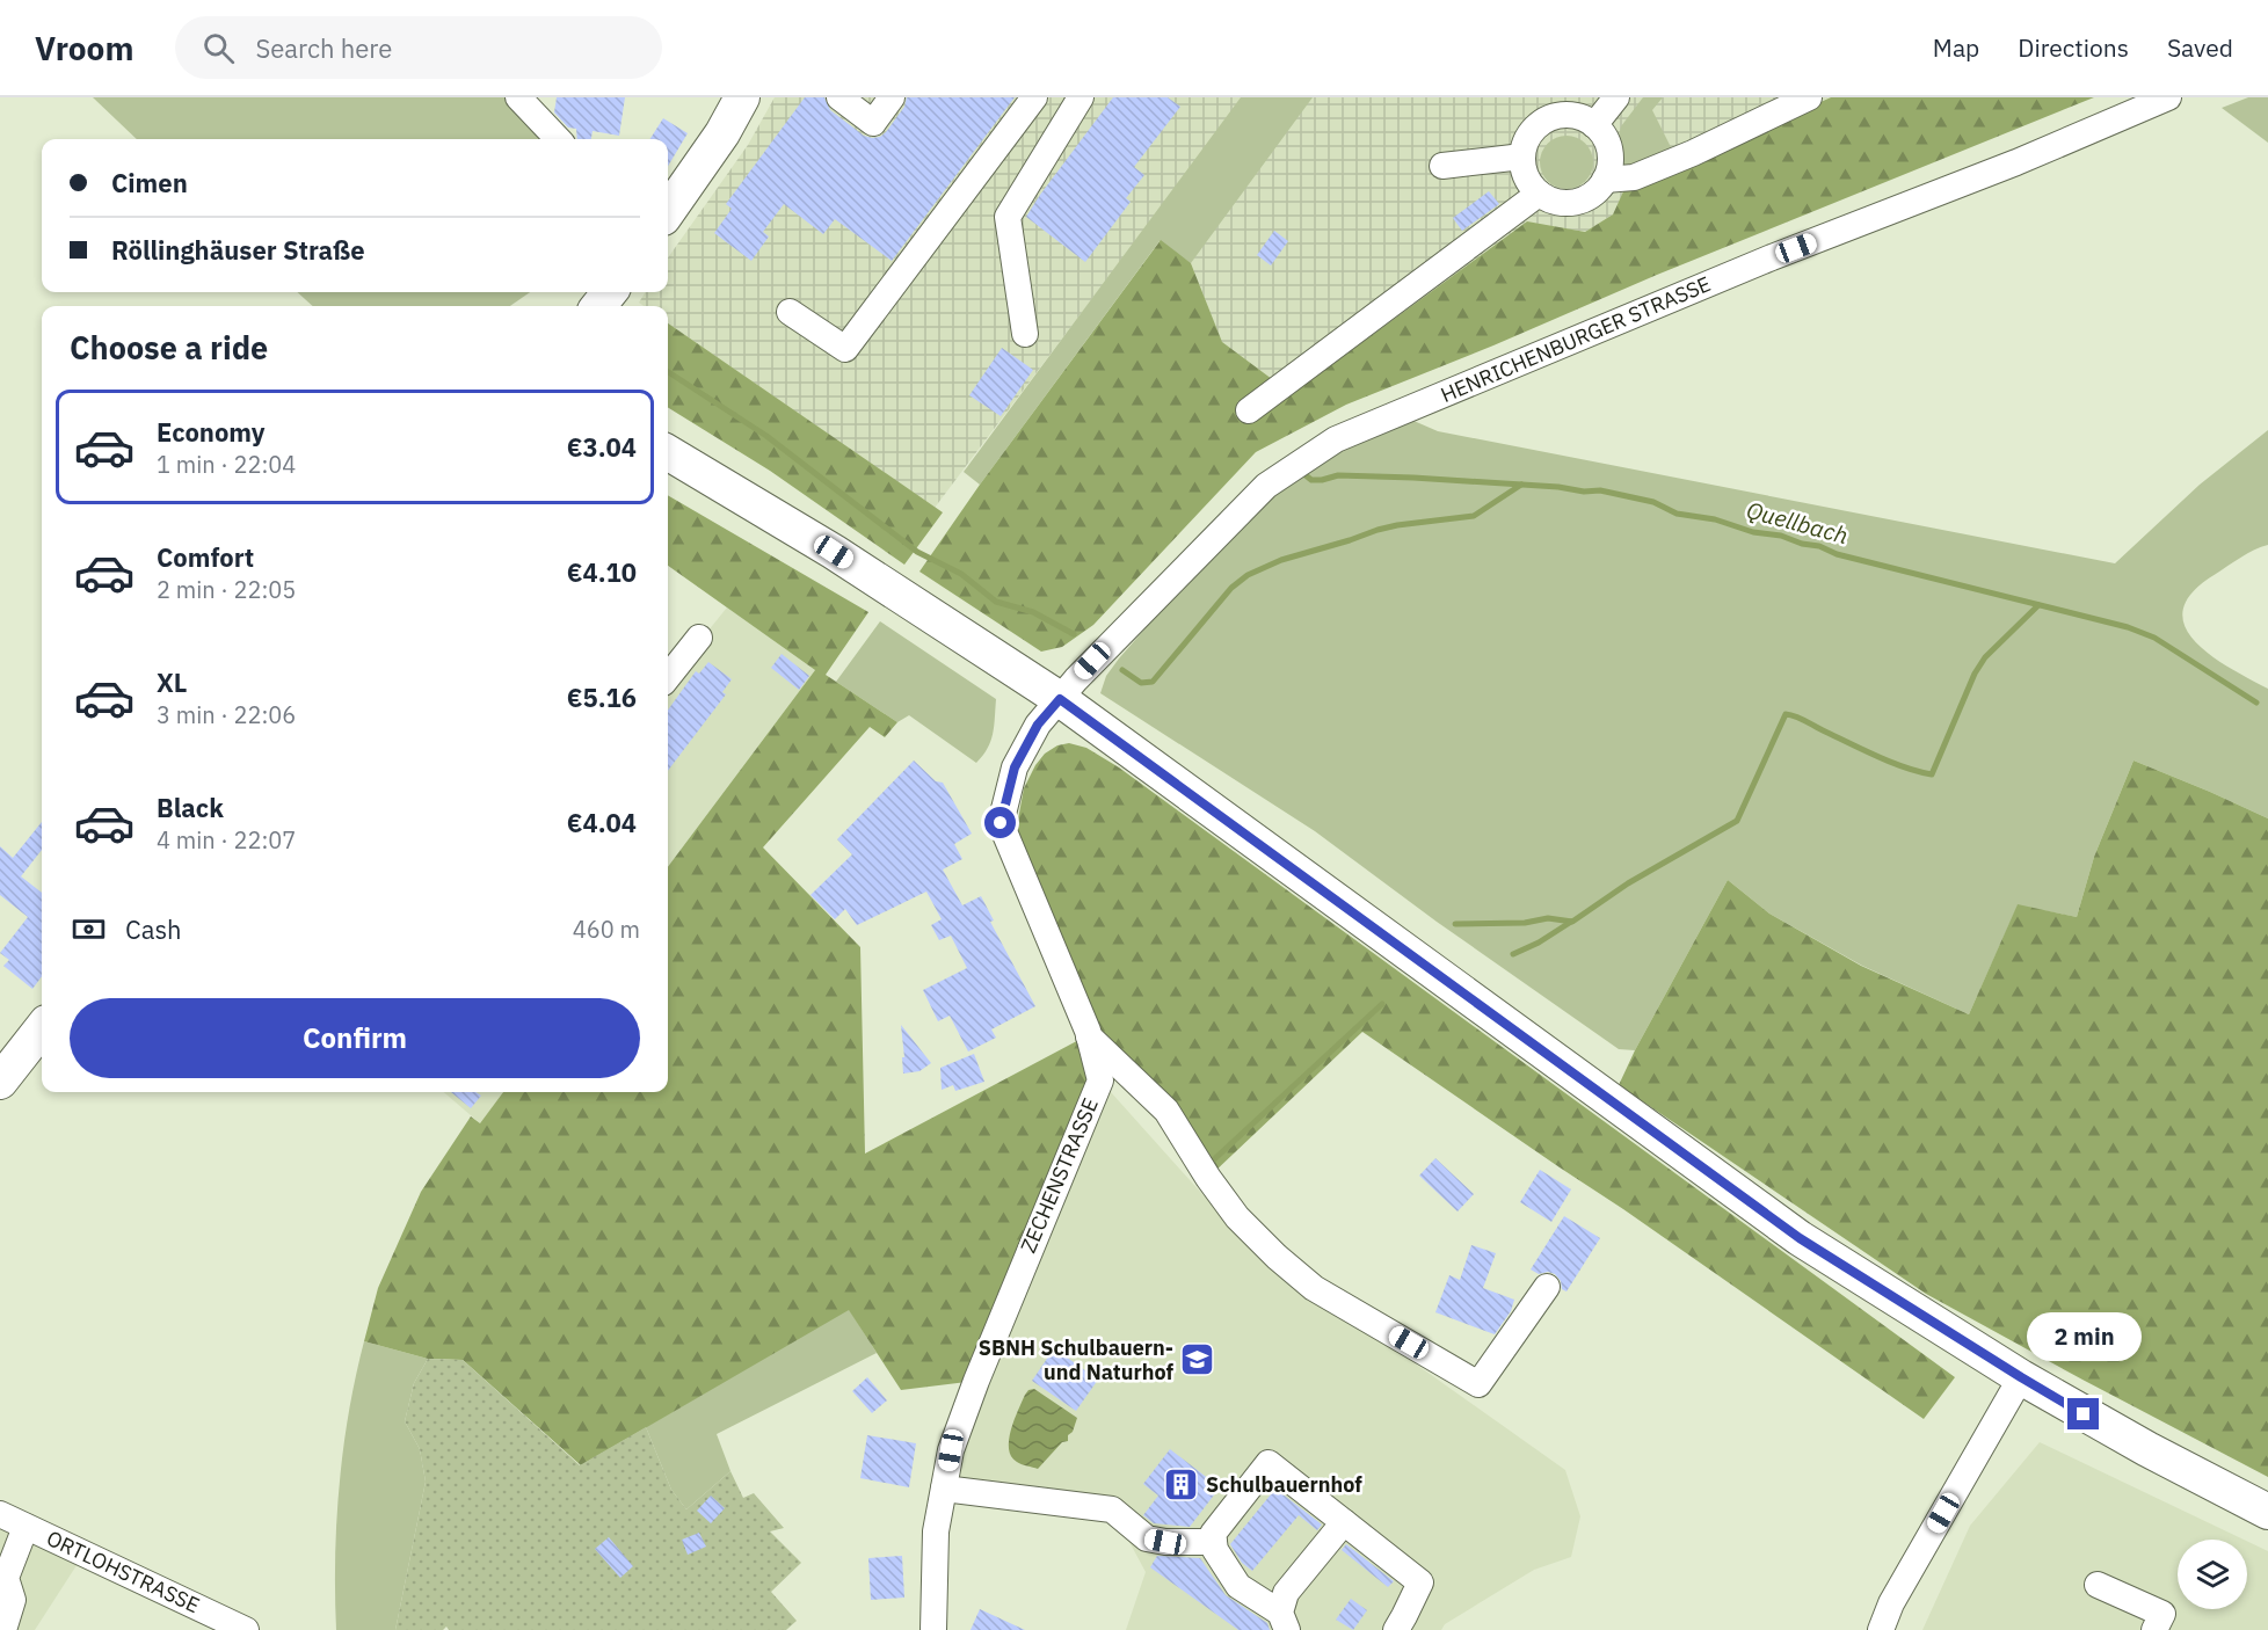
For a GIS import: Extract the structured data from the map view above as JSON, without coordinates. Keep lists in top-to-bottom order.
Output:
{
  "streets": {
    "street": ["HENRICHENBURGER STRASSE", "ZECHENSTRASSE", "ORTLOHSTRASSE"]
  },
  "crossings": [
    ["HENRICHENBURGER STRASSE", "ZECHENSTRASSE"]
  ],
  "water": ["Quellbach"],
  "places": {
    "school or university": ["SBNH Schulbauern- und Naturhof"],
    "building": ["Schulbauernhof"]
  },
  "page": {
    "header": "Vroom",
    "search": "Search here",
    "nav": ["Map", "Directions", "Saved"],
    "banner": ["Cimen", "Röllinghäuser Straße"],
    "heading": "Choose a ride",
    "list": [
      {
        "name": "Economy",
        "note": "1 min · 22:04",
        "value": "€3.04"
      },
      {
        "name": "Comfort",
        "note": "2 min · 22:05",
        "value": "€4.10"
      },
      {
        "name": "XL",
        "note": "3 min · 22:06",
        "value": "€5.16"
      },
      {
        "name": "Black",
        "note": "4 min · 22:07",
        "value": "€4.04"
      }
    ],
    "pay": ["Cash", "460 m"],
    "buttons": "Confirm",
    "bubble": "2 min"
  }
}
